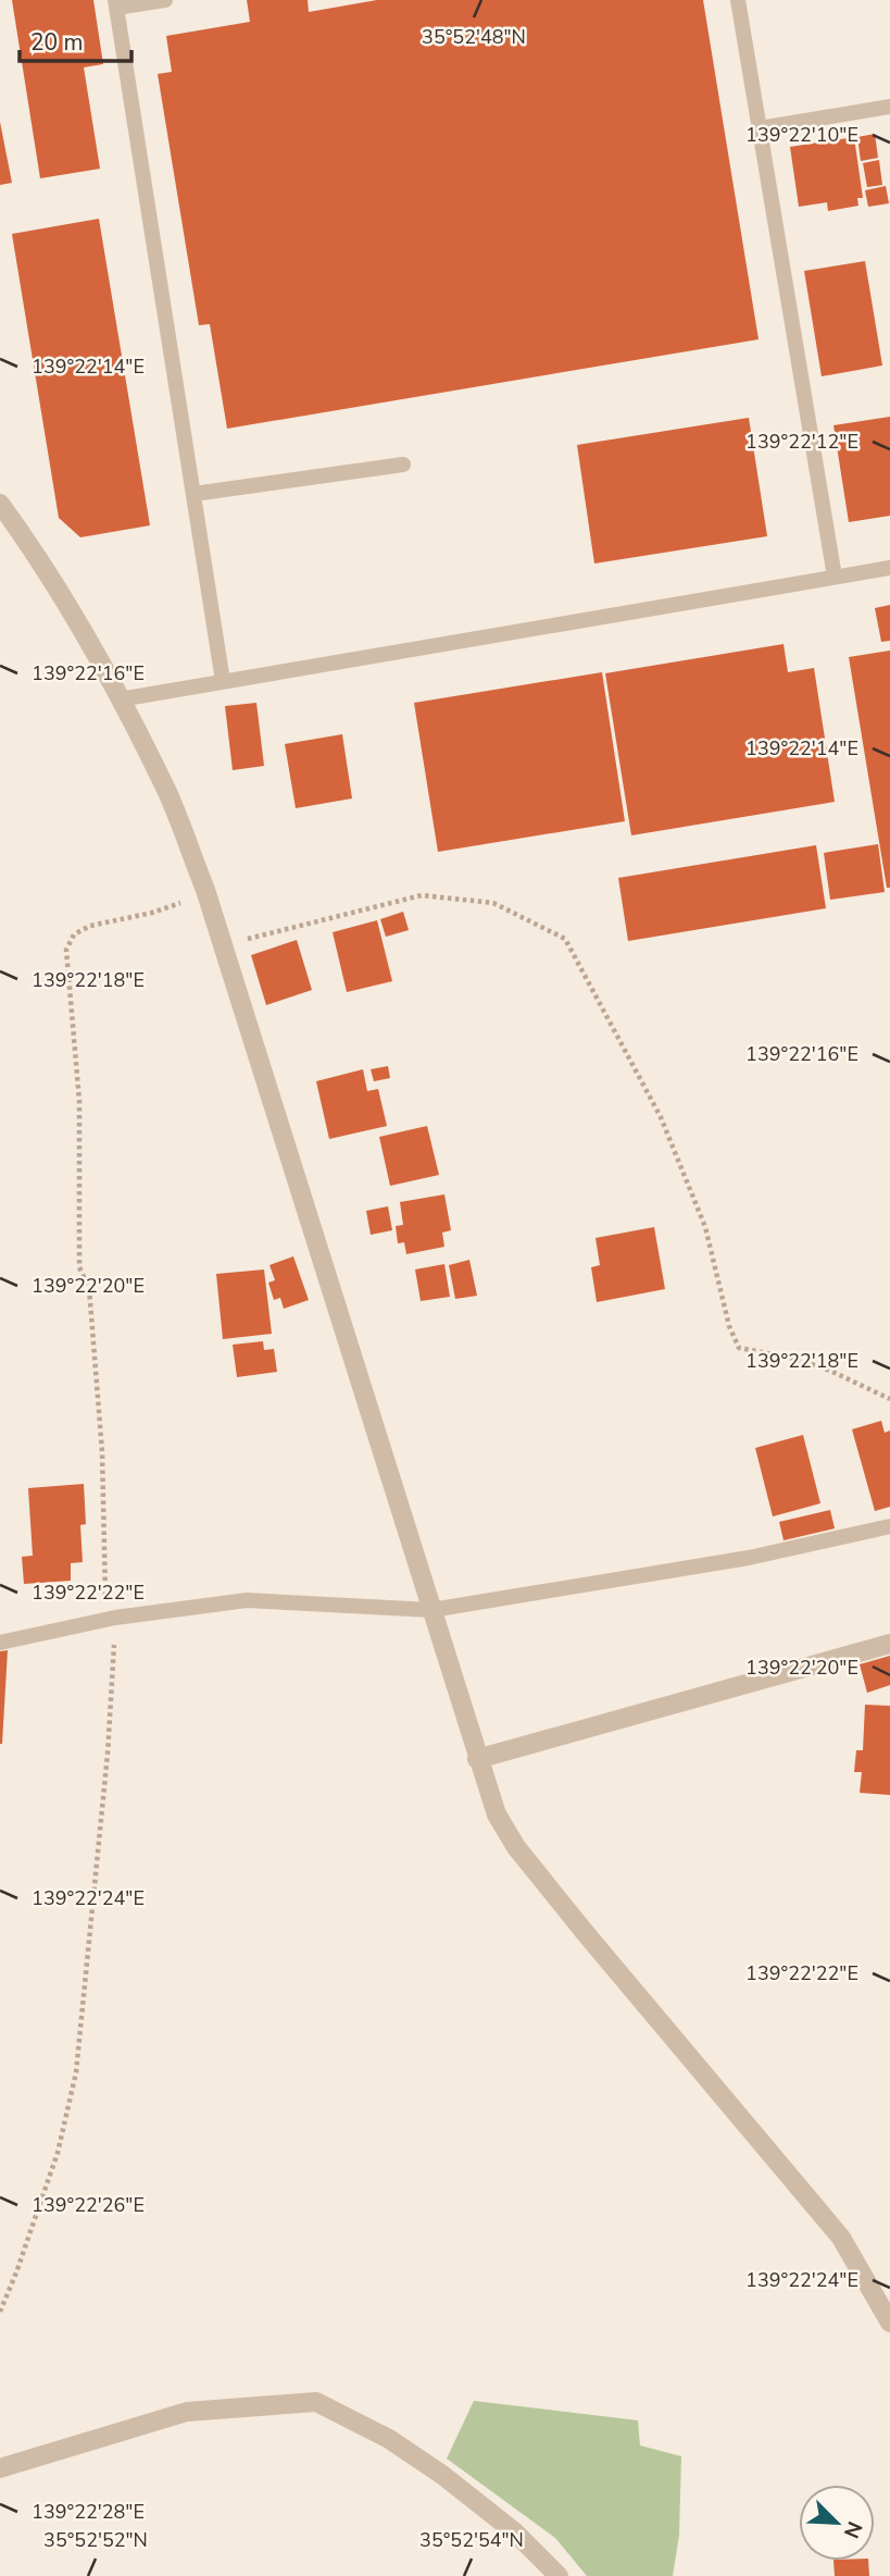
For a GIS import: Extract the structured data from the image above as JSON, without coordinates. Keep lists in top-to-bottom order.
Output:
{
  "scale_bar": "20 m",
  "north": "bottom right",
  "coordinates": [
    "35°52'48\"N",
    "139°22'10\"E",
    "139°22'14\"E",
    "139°22'12\"E",
    "139°22'16\"E",
    "139°22'18\"E",
    "139°22'20\"E",
    "139°22'22\"E",
    "139°22'24\"E",
    "139°22'26\"E",
    "139°22'28\"E",
    "35°52'52\"N",
    "35°52'54\"N"
  ]
}
